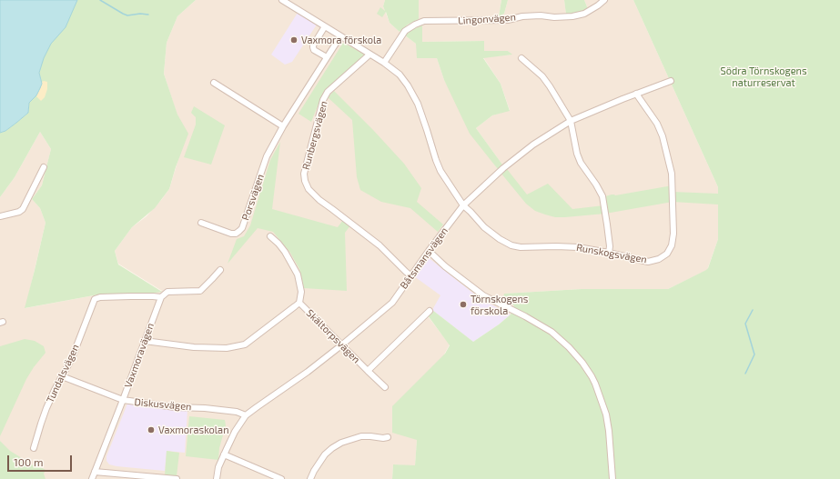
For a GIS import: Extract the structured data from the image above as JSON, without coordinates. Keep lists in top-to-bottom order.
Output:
{
  "streets": {
    "street": [
      "Lingonvägen",
      "Runbergsvägen",
      "Porsvägen",
      "Runskogsvägen",
      "Båtsmansvägen",
      "Skältorpsvägen",
      "Vaxmoravägen",
      "Tundalsvägen",
      "Diskusvägen"
    ]
  },
  "crossings": [
    ["Lingonvägen", "Runskogsvägen"],
    ["Runbergsvägen", "Runskogsvägen"],
    ["Runbergsvägen", "Båtsmansvägen"],
    ["Porsvägen", "Runskogsvägen"],
    ["Runskogsvägen", "Båtsmansvägen"],
    ["Båtsmansvägen", "Skältorpsvägen"],
    ["Båtsmansvägen", "Diskusvägen"],
    ["Vaxmoravägen", "Tundalsvägen"],
    ["Vaxmoravägen", "Diskusvägen"],
    ["Tundalsvägen", "Diskusvägen"]
  ],
  "parks": ["Södra Törnskogens naturreservat"],
  "places": ["Vaxmora förskola", "Törnskogens förskola", "Vaxmoraskolan"],
  "scale_bar": "100 m"
}
